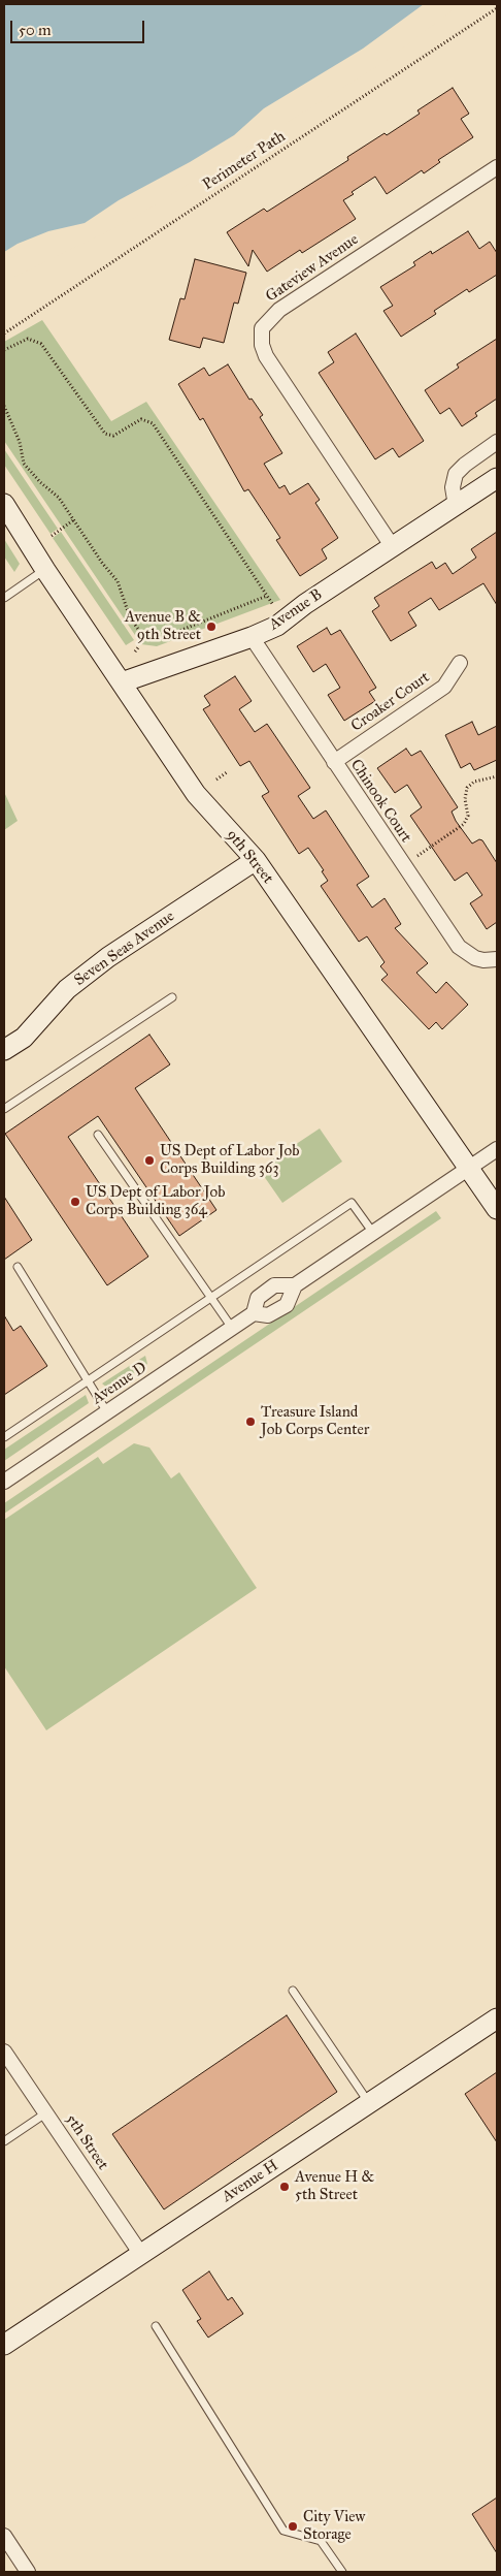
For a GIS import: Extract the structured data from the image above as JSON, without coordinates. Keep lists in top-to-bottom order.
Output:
{
  "streets": {
    "street": [
      "Gateview Avenue",
      "Avenue B",
      "Croaker Court",
      "Chinook Court",
      "9th Street",
      "Seven Seas Avenue",
      "Avenue D",
      "5th Street",
      "Avenue H"
    ],
    "path": ["Perimeter Path"]
  },
  "crossings": [
    ["Gateview Avenue", "Avenue B"],
    ["Avenue B", "Chinook Court"],
    ["Avenue B", "9th Street"],
    ["Croaker Court", "Chinook Court"],
    ["9th Street", "Seven Seas Avenue"],
    ["9th Street", "Avenue D"],
    ["5th Street", "Avenue H"]
  ],
  "places": [
    "Avenue B & 9th Street",
    "US Dept of Labor Job Corps Building 363",
    "US Dept of Labor Job Corps Building 364",
    "Treasure Island Job Corps Center",
    "Avenue H & 5th Street",
    "City View Storage"
  ],
  "scale_bar": "50 m"
}
